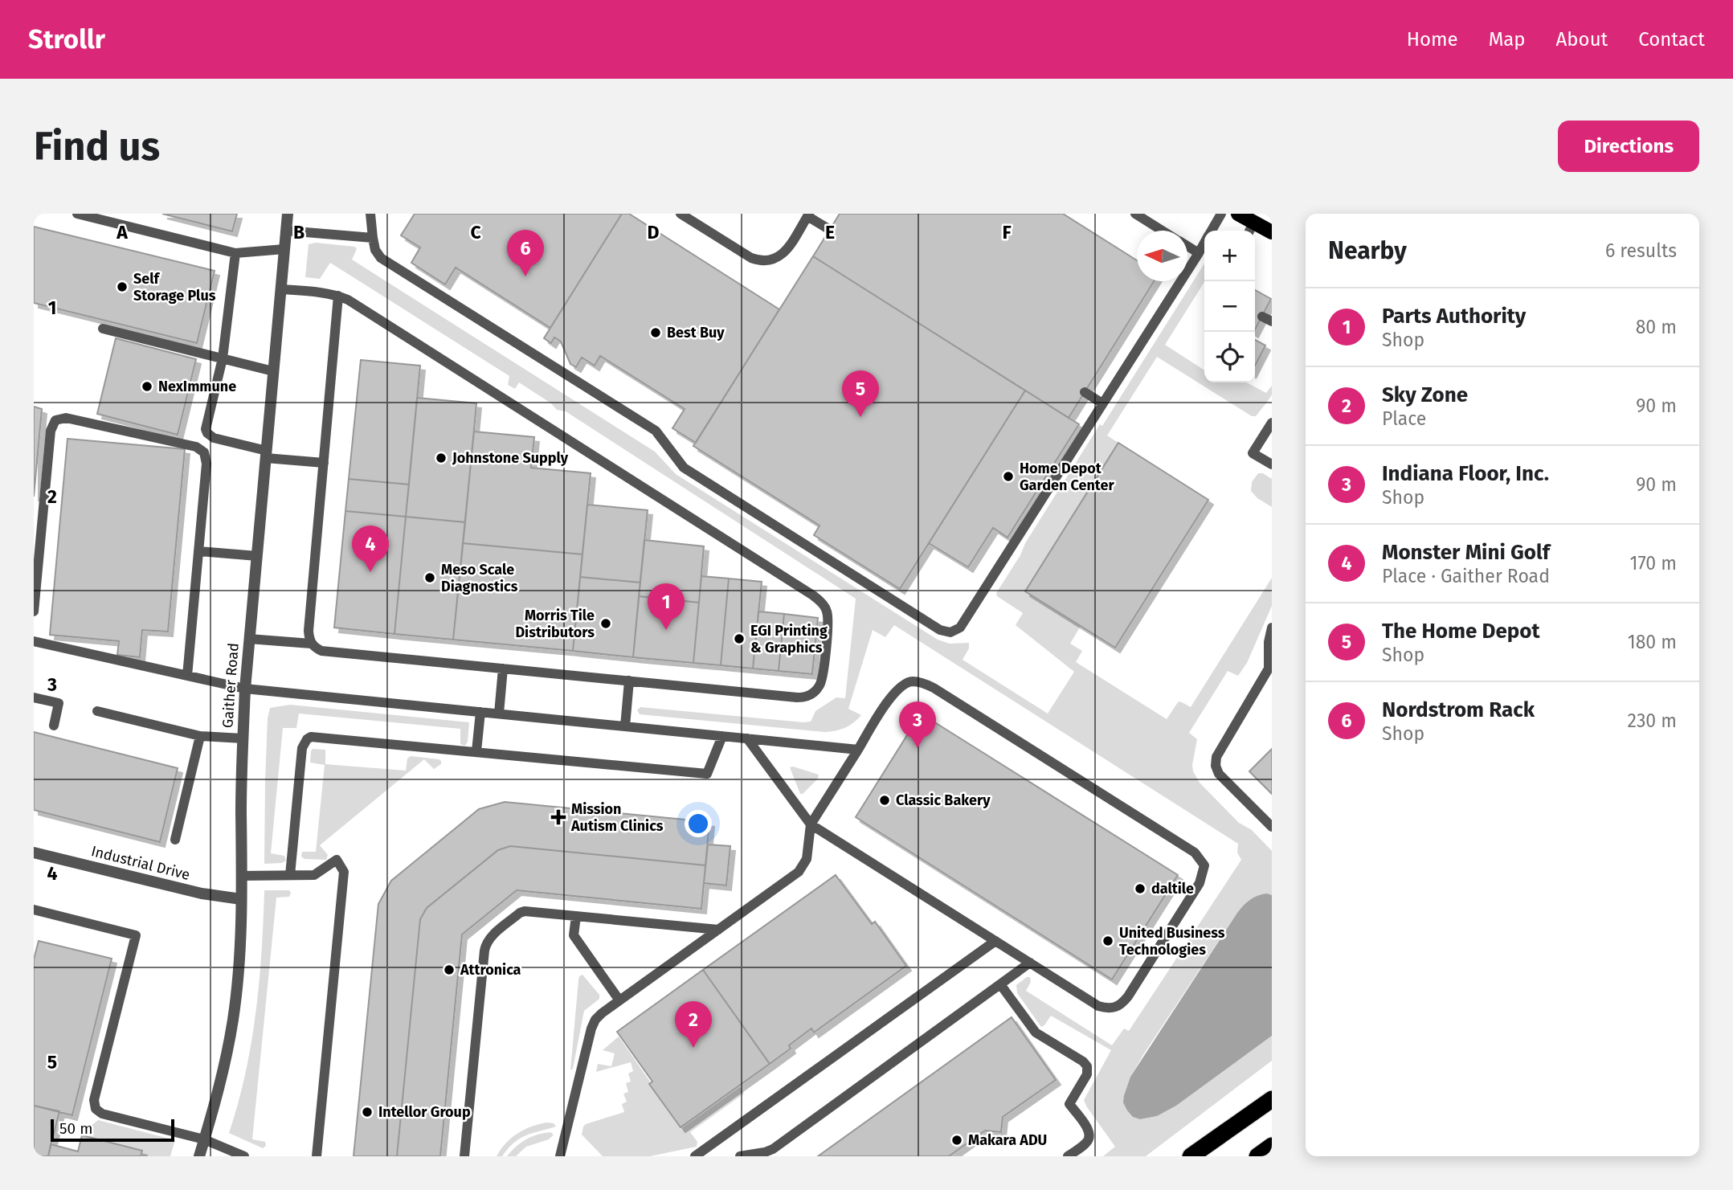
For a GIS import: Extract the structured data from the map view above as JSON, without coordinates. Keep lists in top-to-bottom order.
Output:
{
  "streets": {
    "street": ["Gaither Road", "Industrial Drive"]
  },
  "crossings": [
    ["Gaither Road", "Industrial Drive"]
  ],
  "places": {
    "other": [
      "Self Storage Plus",
      "Best Buy",
      "NexImmune",
      "Johnstone Supply",
      "Home Depot Garden Center",
      "Meso Scale Diagnostics",
      "Morris Tile Distributors",
      "EGI Printing & Graphics",
      "Classic Bakery",
      "daltile",
      "United Business Technologies",
      "Attronica",
      "Intellor Group",
      "Makara ADU"
    ],
    "health": ["Mission Autism Clinics"]
  },
  "scale_bar": "50 m",
  "north": "left",
  "page": {
    "header": "Strollr",
    "nav": [
      "Home",
      "Map",
      "About",
      "Contact"
    ],
    "buttons": "Directions",
    "title": "Find us",
    "heading": ["Nearby", "6 results"],
    "pins": [
      "6",
      "5",
      "4",
      "1",
      "3",
      "2"
    ],
    "map_buttons": ["+", "−"],
    "list": [
      {
        "mark": "1",
        "name": "Parts Authority",
        "note": "Shop",
        "value": "80 m"
      },
      {
        "mark": "2",
        "name": "Sky Zone",
        "note": "Place",
        "value": "90 m"
      },
      {
        "mark": "3",
        "name": "Indiana Floor, Inc.",
        "note": "Shop",
        "value": "90 m"
      },
      {
        "mark": "4",
        "name": "Monster Mini Golf",
        "note": "Place · Gaither Road",
        "value": "170 m"
      },
      {
        "mark": "5",
        "name": "The Home Depot",
        "note": "Shop",
        "value": "180 m"
      },
      {
        "mark": "6",
        "name": "Nordstrom Rack",
        "note": "Shop",
        "value": "230 m"
      }
    ],
    "scale": "50 m"
  },
  "grid": {
    "columns": [
      "A",
      "B",
      "C",
      "D",
      "E",
      "F"
    ],
    "rows": [
      "1",
      "2",
      "3",
      "4",
      "5"
    ]
  }
}
